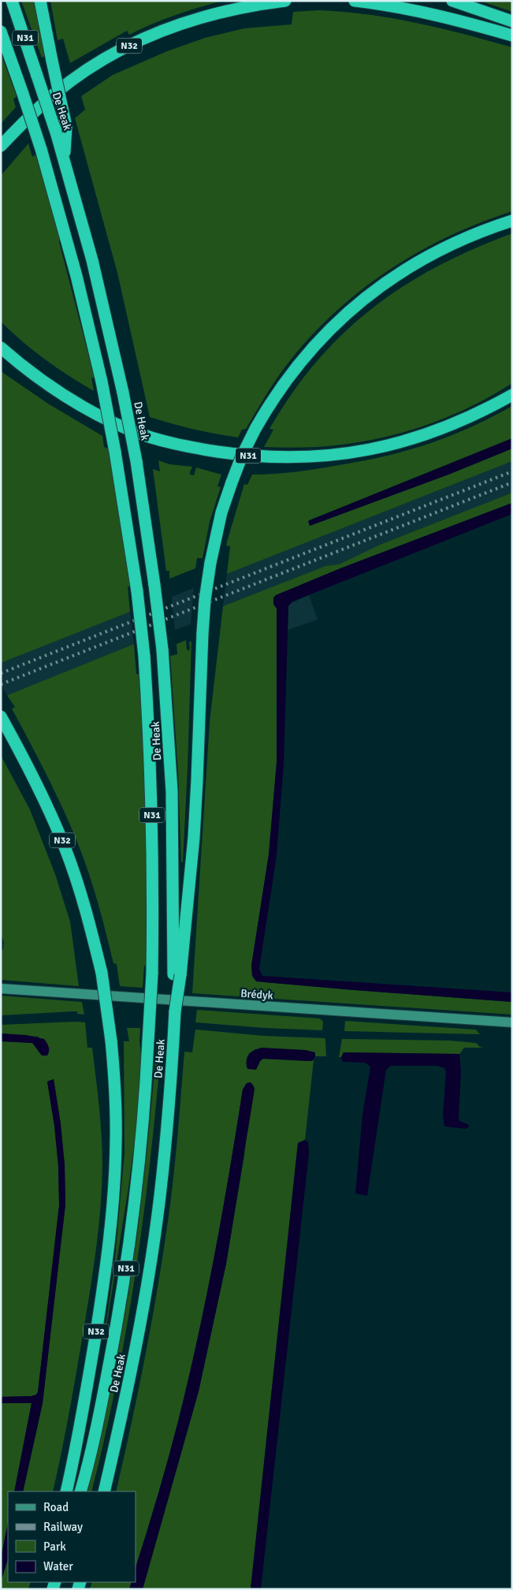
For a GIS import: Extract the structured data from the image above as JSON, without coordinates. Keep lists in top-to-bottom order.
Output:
{
  "streets": {
    "highway": ["N31", "N32", "De Heak"],
    "street": ["Brédyk"]
  },
  "crossings": [
    ["N31", "De Heak"]
  ],
  "legend": [
    "Road",
    "Railway",
    "Park",
    "Water"
  ]
}
